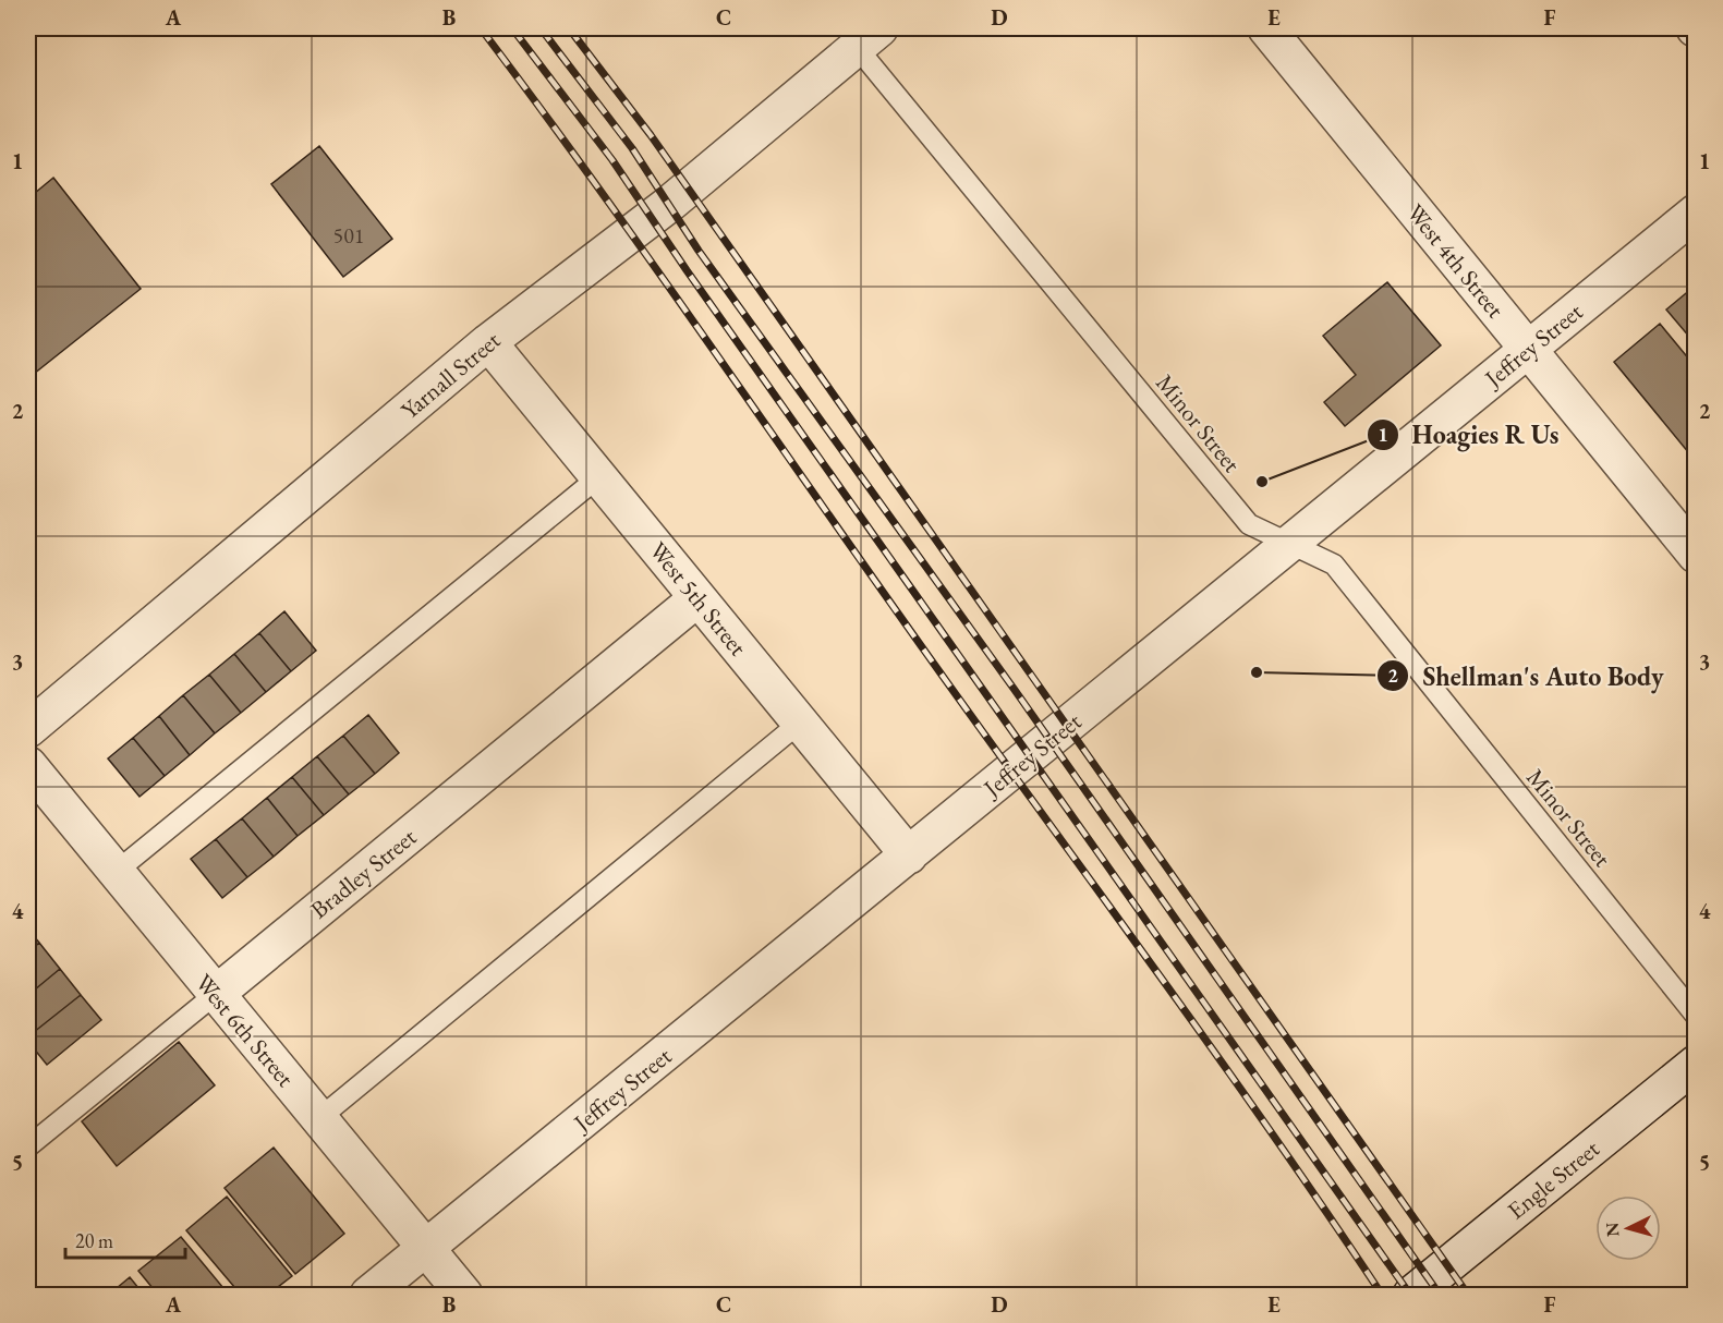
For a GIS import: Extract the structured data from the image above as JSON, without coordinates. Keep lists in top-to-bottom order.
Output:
{
  "streets": {
    "street": [
      "West 4th Street",
      "Jeffrey Street",
      "Yarnall Street",
      "West 5th Street",
      "Bradley Street",
      "West 6th Street",
      "Engle Street"
    ],
    "lane": ["Minor Street"]
  },
  "crossings": [
    ["West 4th Street", "Jeffrey Street"],
    ["Jeffrey Street", "Minor Street"],
    ["Jeffrey Street", "West 5th Street"],
    ["Jeffrey Street", "West 6th Street"],
    ["Yarnall Street", "Minor Street"],
    ["Yarnall Street", "West 5th Street"],
    ["West 5th Street", "Bradley Street"],
    ["Bradley Street", "West 6th Street"]
  ],
  "places": ["Hoagies R Us", "Shellman's Auto Body"],
  "house_numbers": ["501"],
  "scale_bar": "20 m",
  "north": "left",
  "grid": {
    "columns": [
      "A",
      "B",
      "C",
      "D",
      "E",
      "F"
    ],
    "rows": [
      "1",
      "2",
      "3",
      "4",
      "5"
    ]
  }
}
